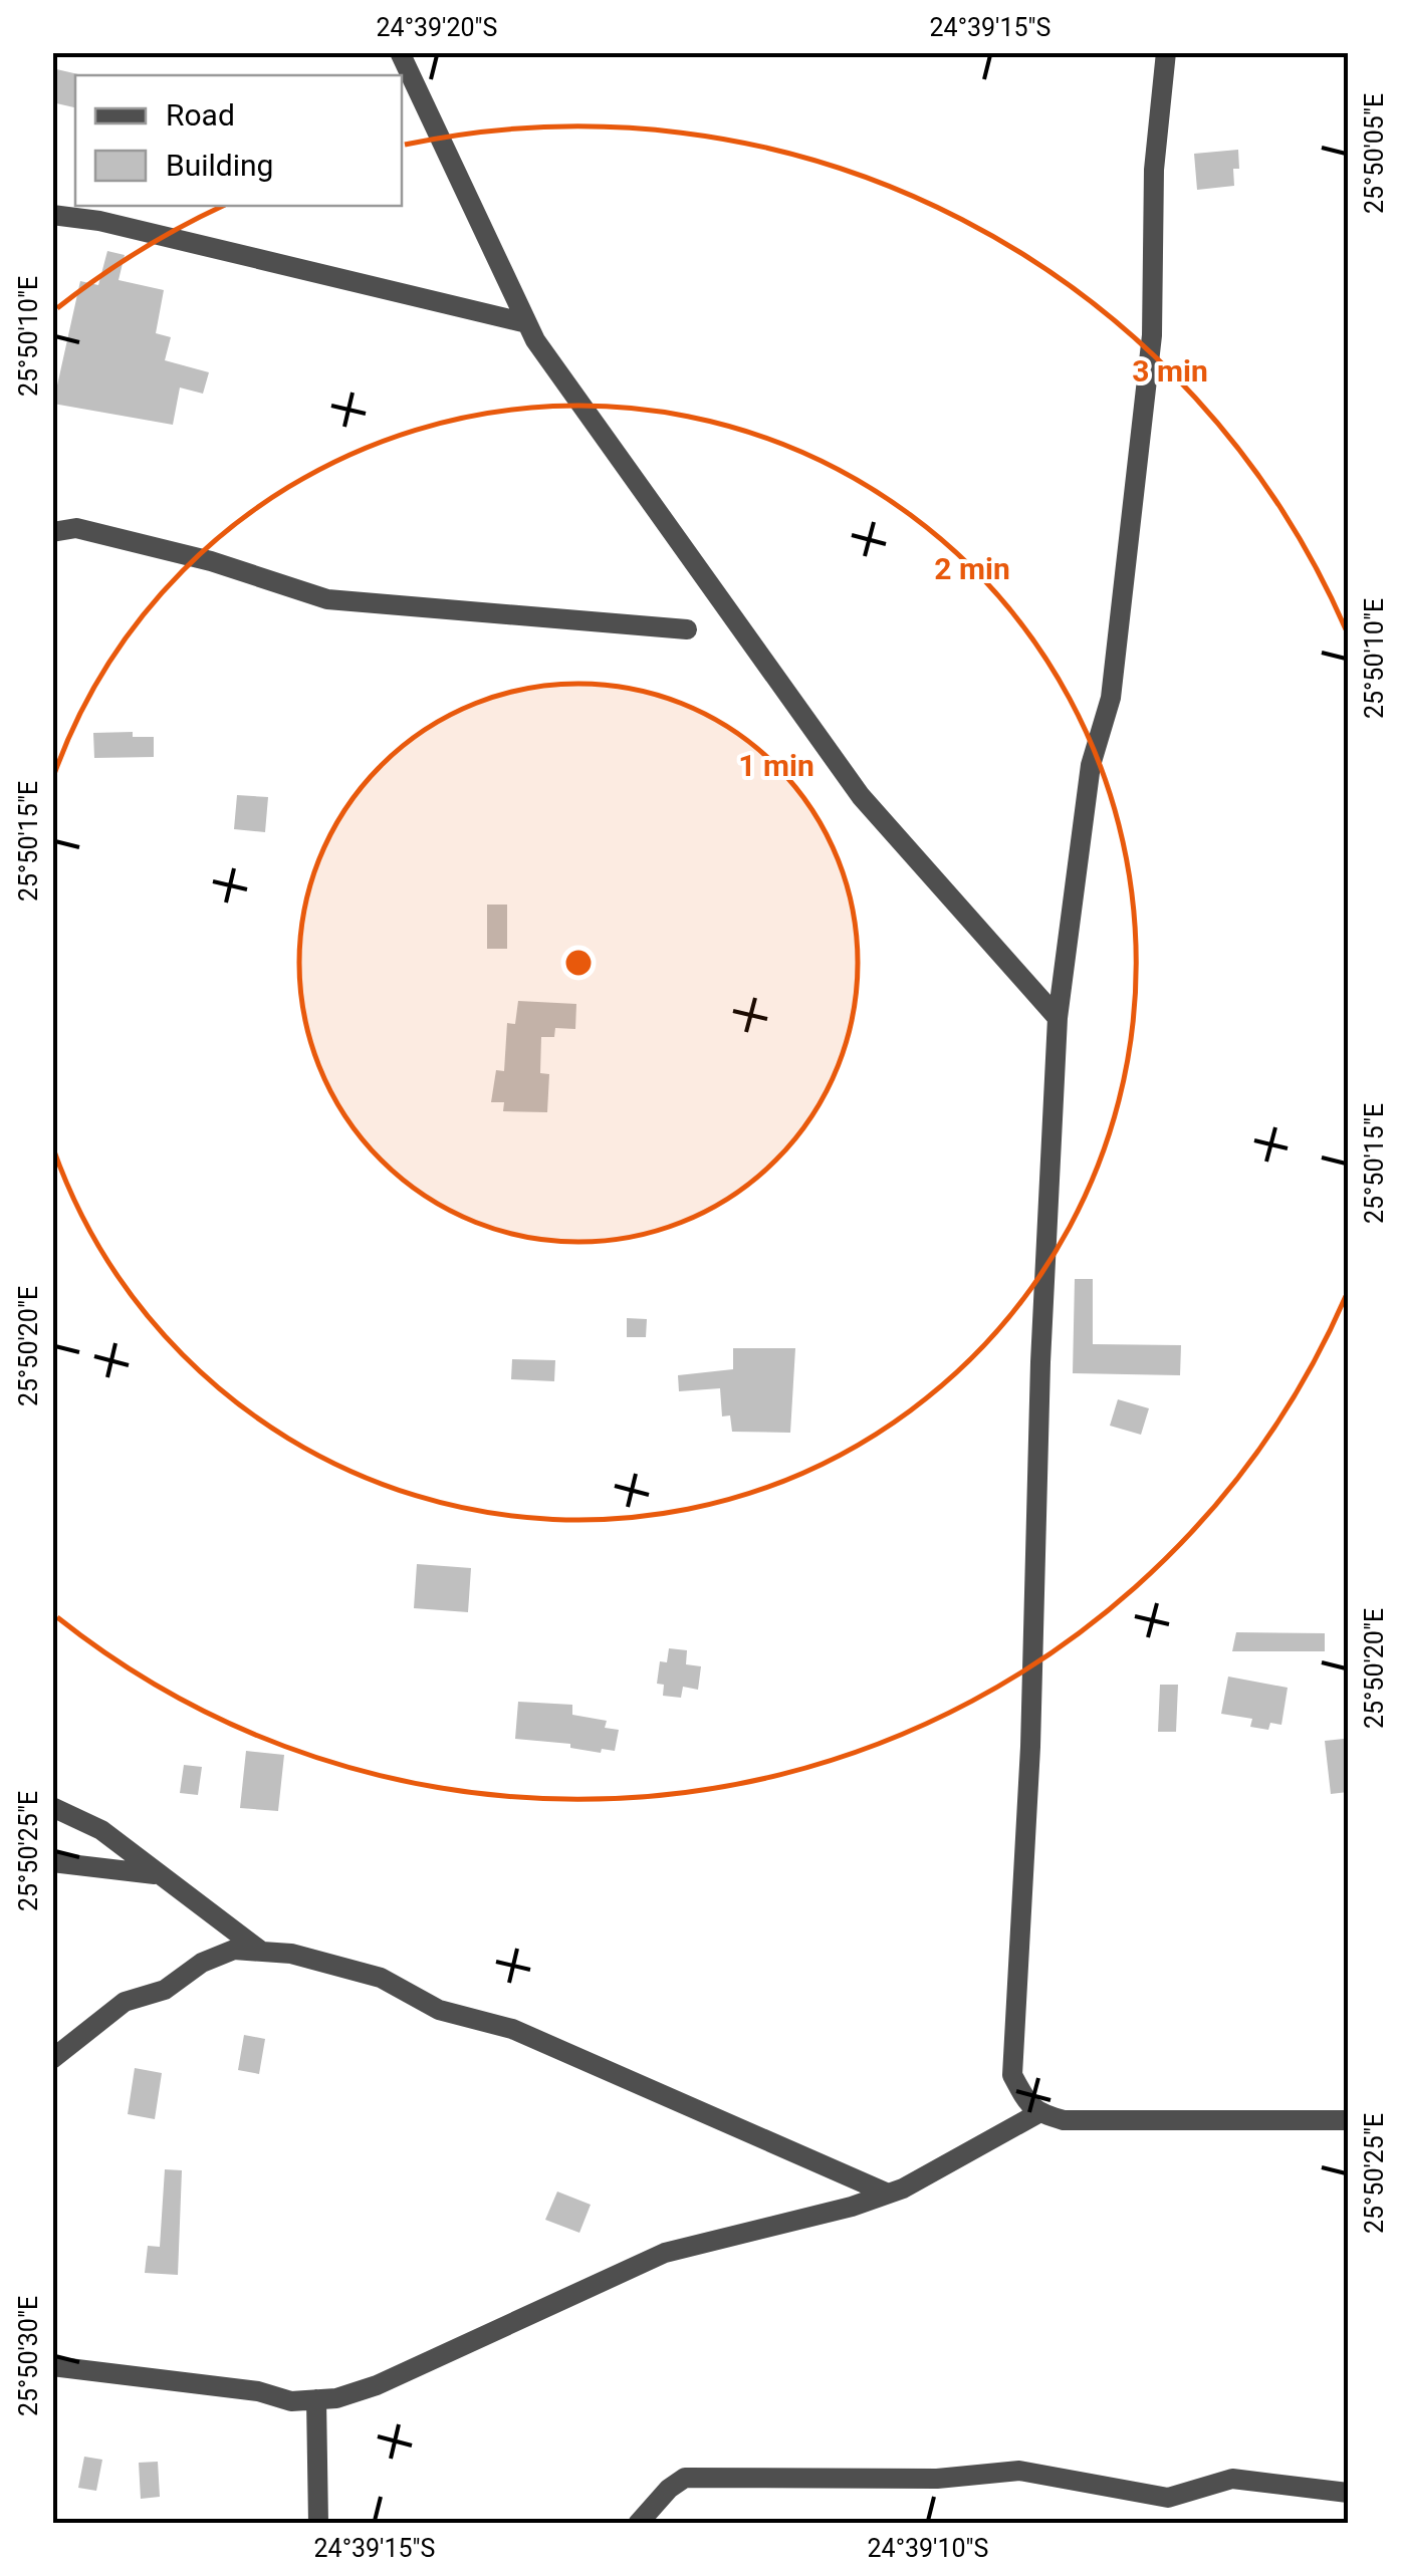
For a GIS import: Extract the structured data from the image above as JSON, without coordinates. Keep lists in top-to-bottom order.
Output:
{
  "legend": ["Road", "Building"],
  "coordinates": [
    "24°39'20\"S",
    "24°39'15\"S",
    "25°50'05\"E",
    "25°50'10\"E",
    "25°50'15\"E",
    "25°50'20\"E",
    "25°50'25\"E",
    "25°50'30\"E",
    "24°39'10\"S"
  ],
  "rings": ["3 min", "2 min", "1 min"]
}
